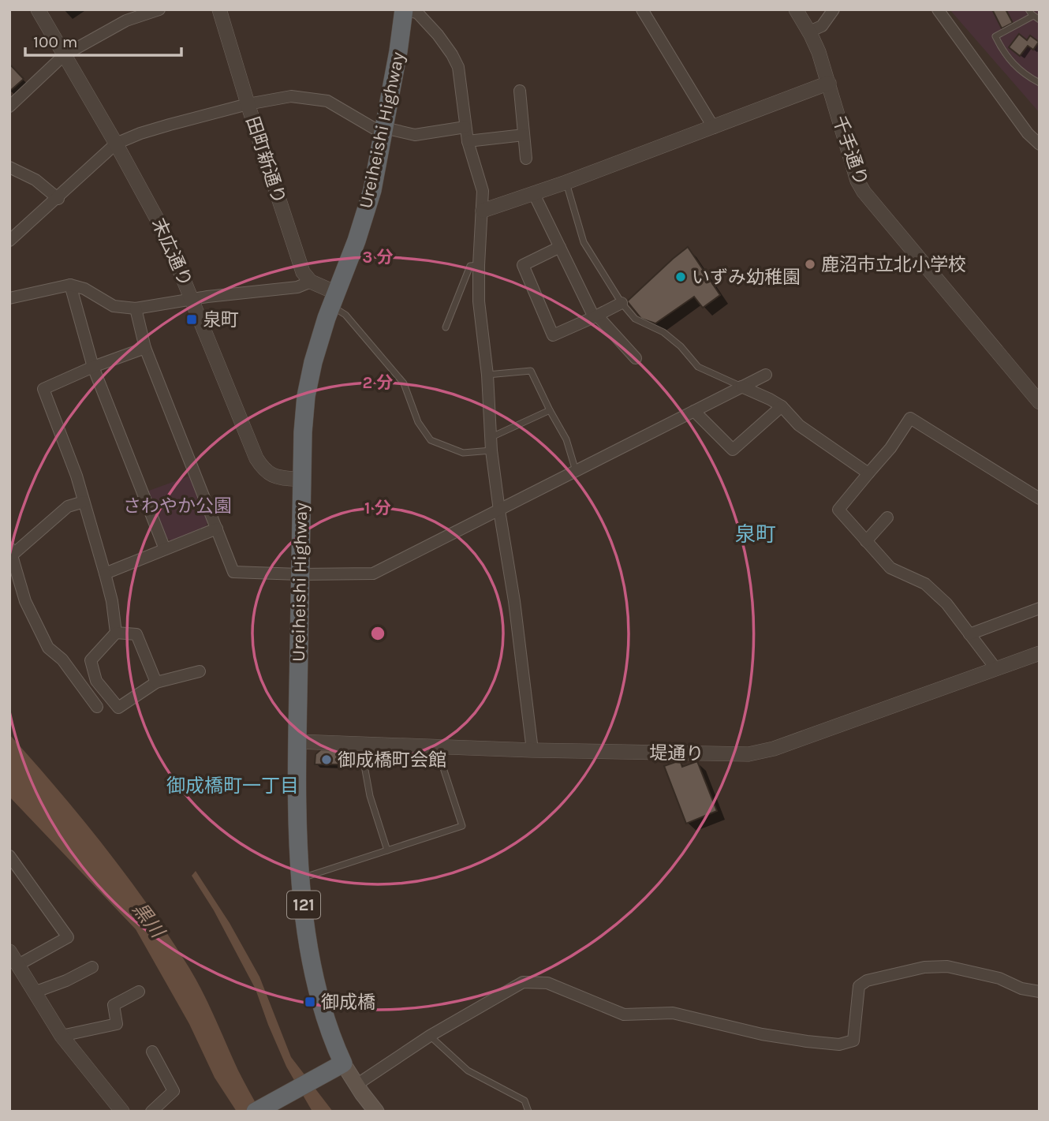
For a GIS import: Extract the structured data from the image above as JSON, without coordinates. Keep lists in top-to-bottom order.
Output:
{
  "streets": {
    "highway": ["Ureiheishi Highway", "121"],
    "street": [
      "千手通り",
      "田町新通り",
      "末広通り",
      "堤通り"
    ]
  },
  "crossings": [
    ["Ureiheishi Highway", "末広通り"],
    ["Ureiheishi Highway", "堤通り"]
  ],
  "districts": ["泉町", "御成橋町一丁目"],
  "water": ["黒川"],
  "parks": ["さわやか公園"],
  "places": {
    "other": ["鹿沼市立北小学校", "いずみ幼稚園", "御成橋町会館"],
    "transit": ["泉町", "御成橋"]
  },
  "scale_bar": "100 m",
  "rings": ["3 分", "2 分", "1 分"]
}
